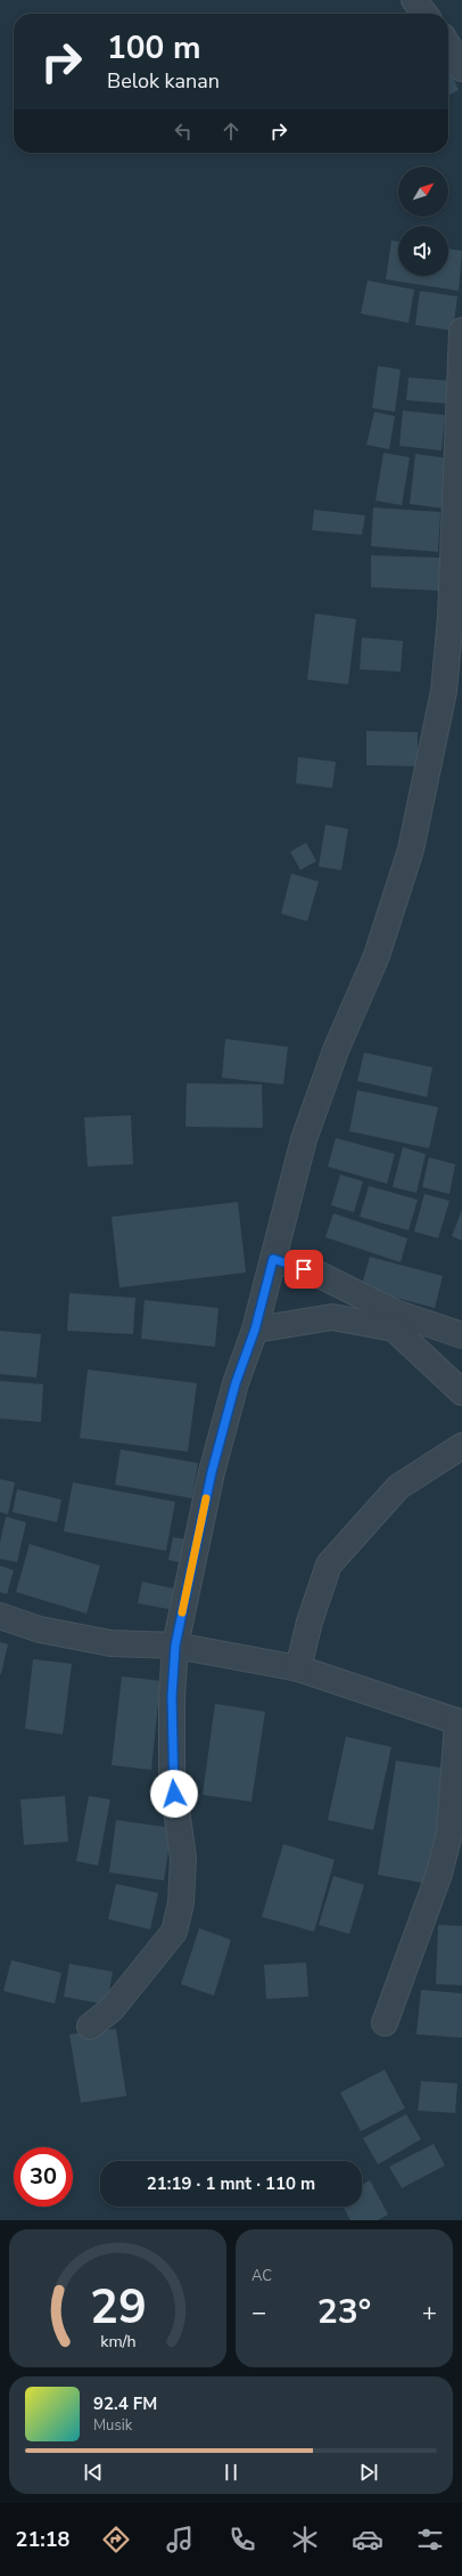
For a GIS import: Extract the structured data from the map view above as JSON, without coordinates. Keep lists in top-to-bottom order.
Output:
{
  "north": "top right",
  "page": {
    "turn": ["100 m", "Belok kanan"],
    "limit": "30",
    "trip": "21:19 · 1 mnt · 110 m",
    "tile": "AC",
    "heat": ["−", "23°", "+"],
    "song": ["92.4 FM", "Musik"],
    "tabs": "21:18",
    "gauge": ["29", "km/h"]
  }
}
